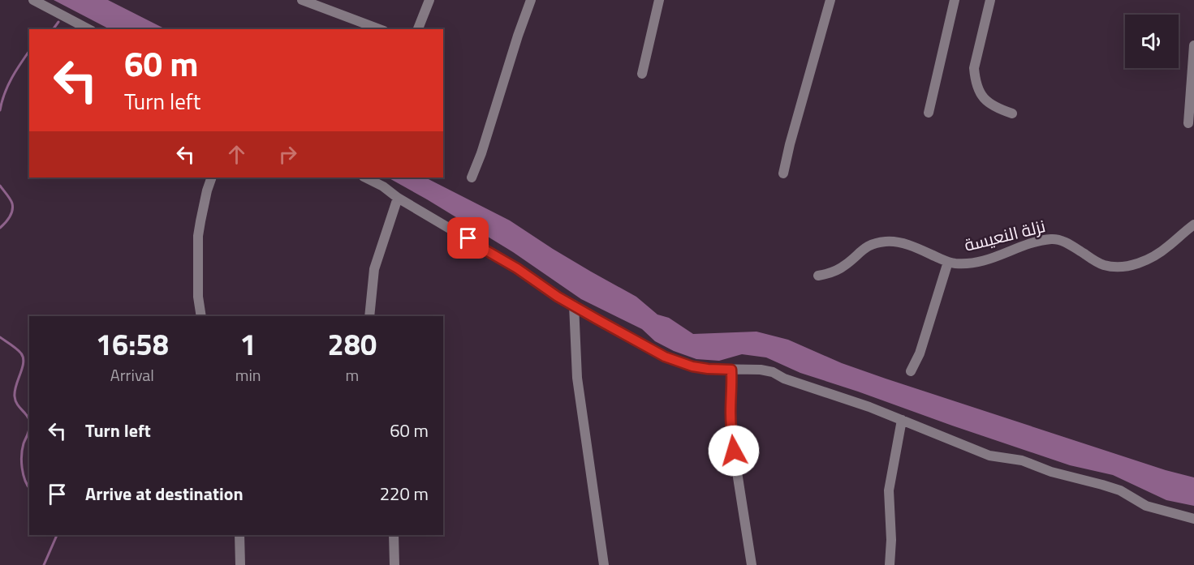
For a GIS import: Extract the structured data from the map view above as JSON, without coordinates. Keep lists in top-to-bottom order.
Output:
{
  "streets": {
    "street": ["نزلة النعيسة"]
  },
  "page": {
    "turn": ["60 m", "Turn left"],
    "eta": [
      "16:58",
      "Arrival",
      "1",
      "min",
      "280",
      "m"
    ],
    "list": [
      {
        "name": "Turn left",
        "value": "60 m"
      },
      {
        "name": "Arrive at destination",
        "value": "220 m"
      }
    ]
  }
}
